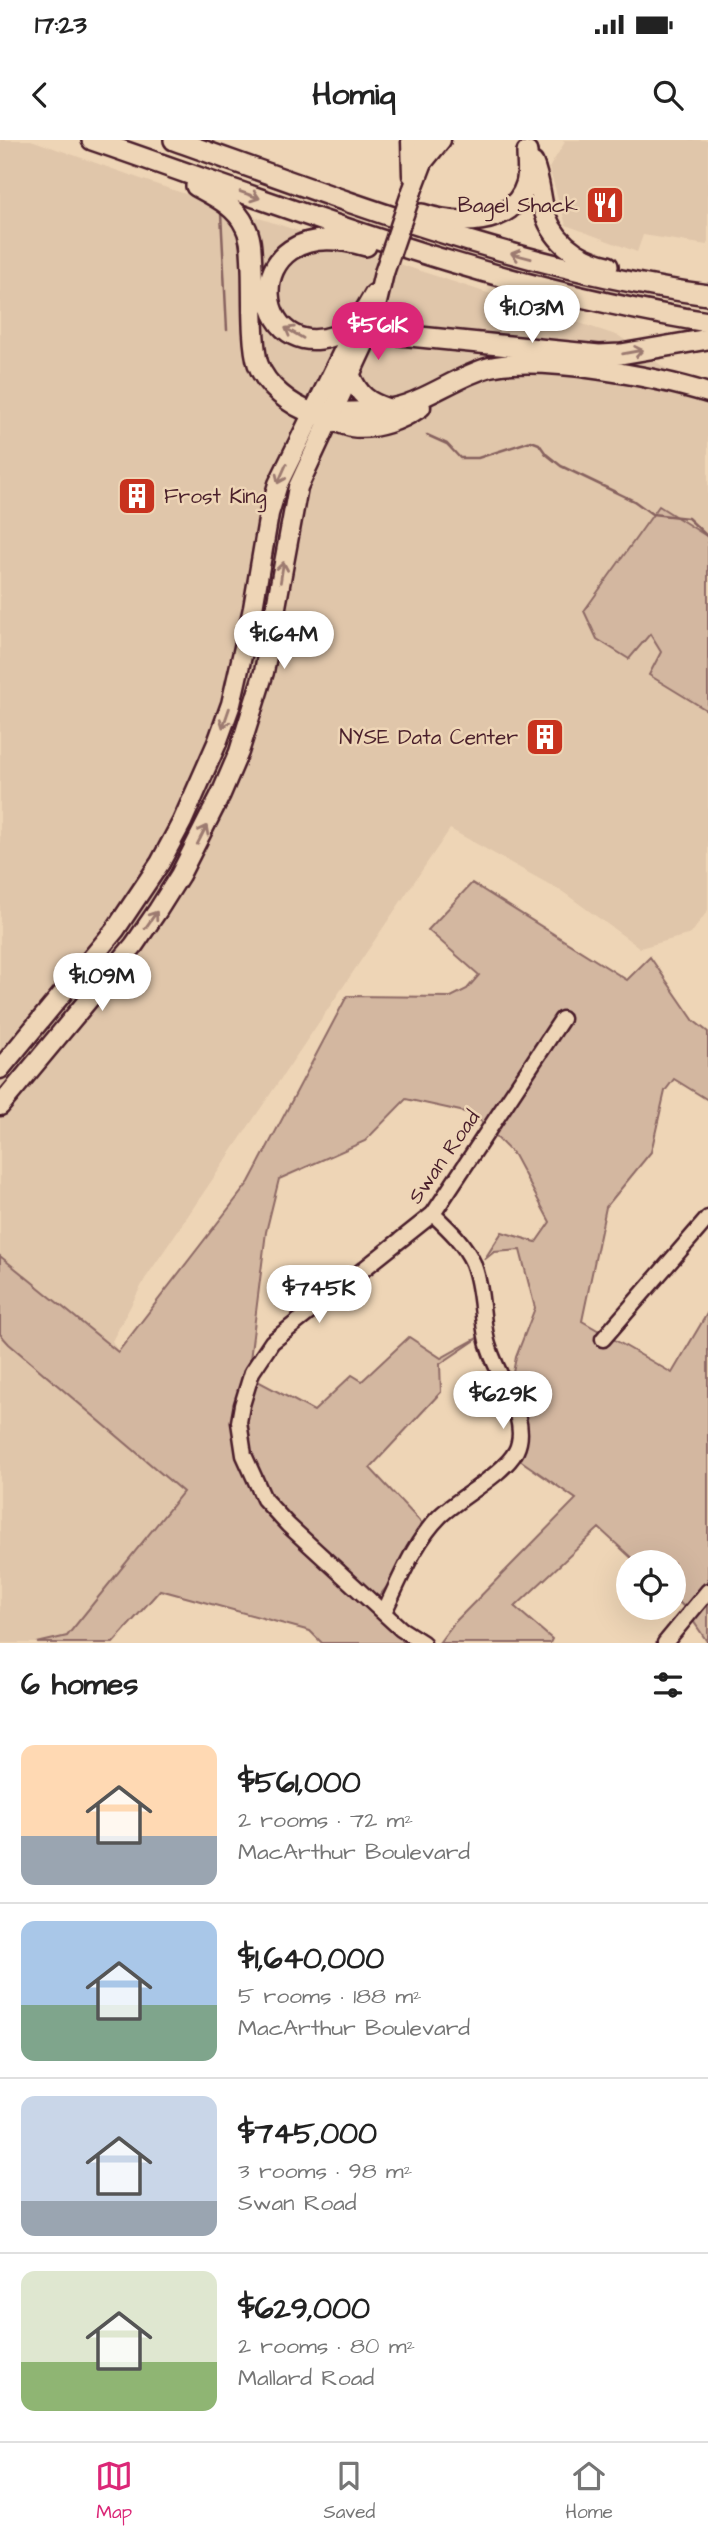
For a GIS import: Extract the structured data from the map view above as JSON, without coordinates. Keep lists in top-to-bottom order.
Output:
{
  "streets": {
    "street": ["Swan Road"]
  },
  "places": {
    "restaurant": ["Bagel Shack"],
    "building": ["Frost King", "NYSE Data Center"]
  },
  "page": {
    "status": "17:23",
    "header": "Homiq",
    "price": [
      "$1.03M",
      "$561K",
      "$1.64M",
      "$1.09M",
      "$745K",
      "$629K"
    ],
    "heading": "6 homes",
    "list": [
      {
        "name": "$561,000",
        "note": "2 rooms · 72 m² · MacArthur Boulevard"
      },
      {
        "name": "$1,640,000",
        "note": "5 rooms · 188 m² · MacArthur Boulevard"
      },
      {
        "name": "$745,000",
        "note": "3 rooms · 98 m² · Swan Road"
      },
      {
        "name": "$629,000",
        "note": "2 rooms · 80 m² · Mallard Road"
      }
    ],
    "tabs": ["Map", "Saved", "Home"]
  }
}
